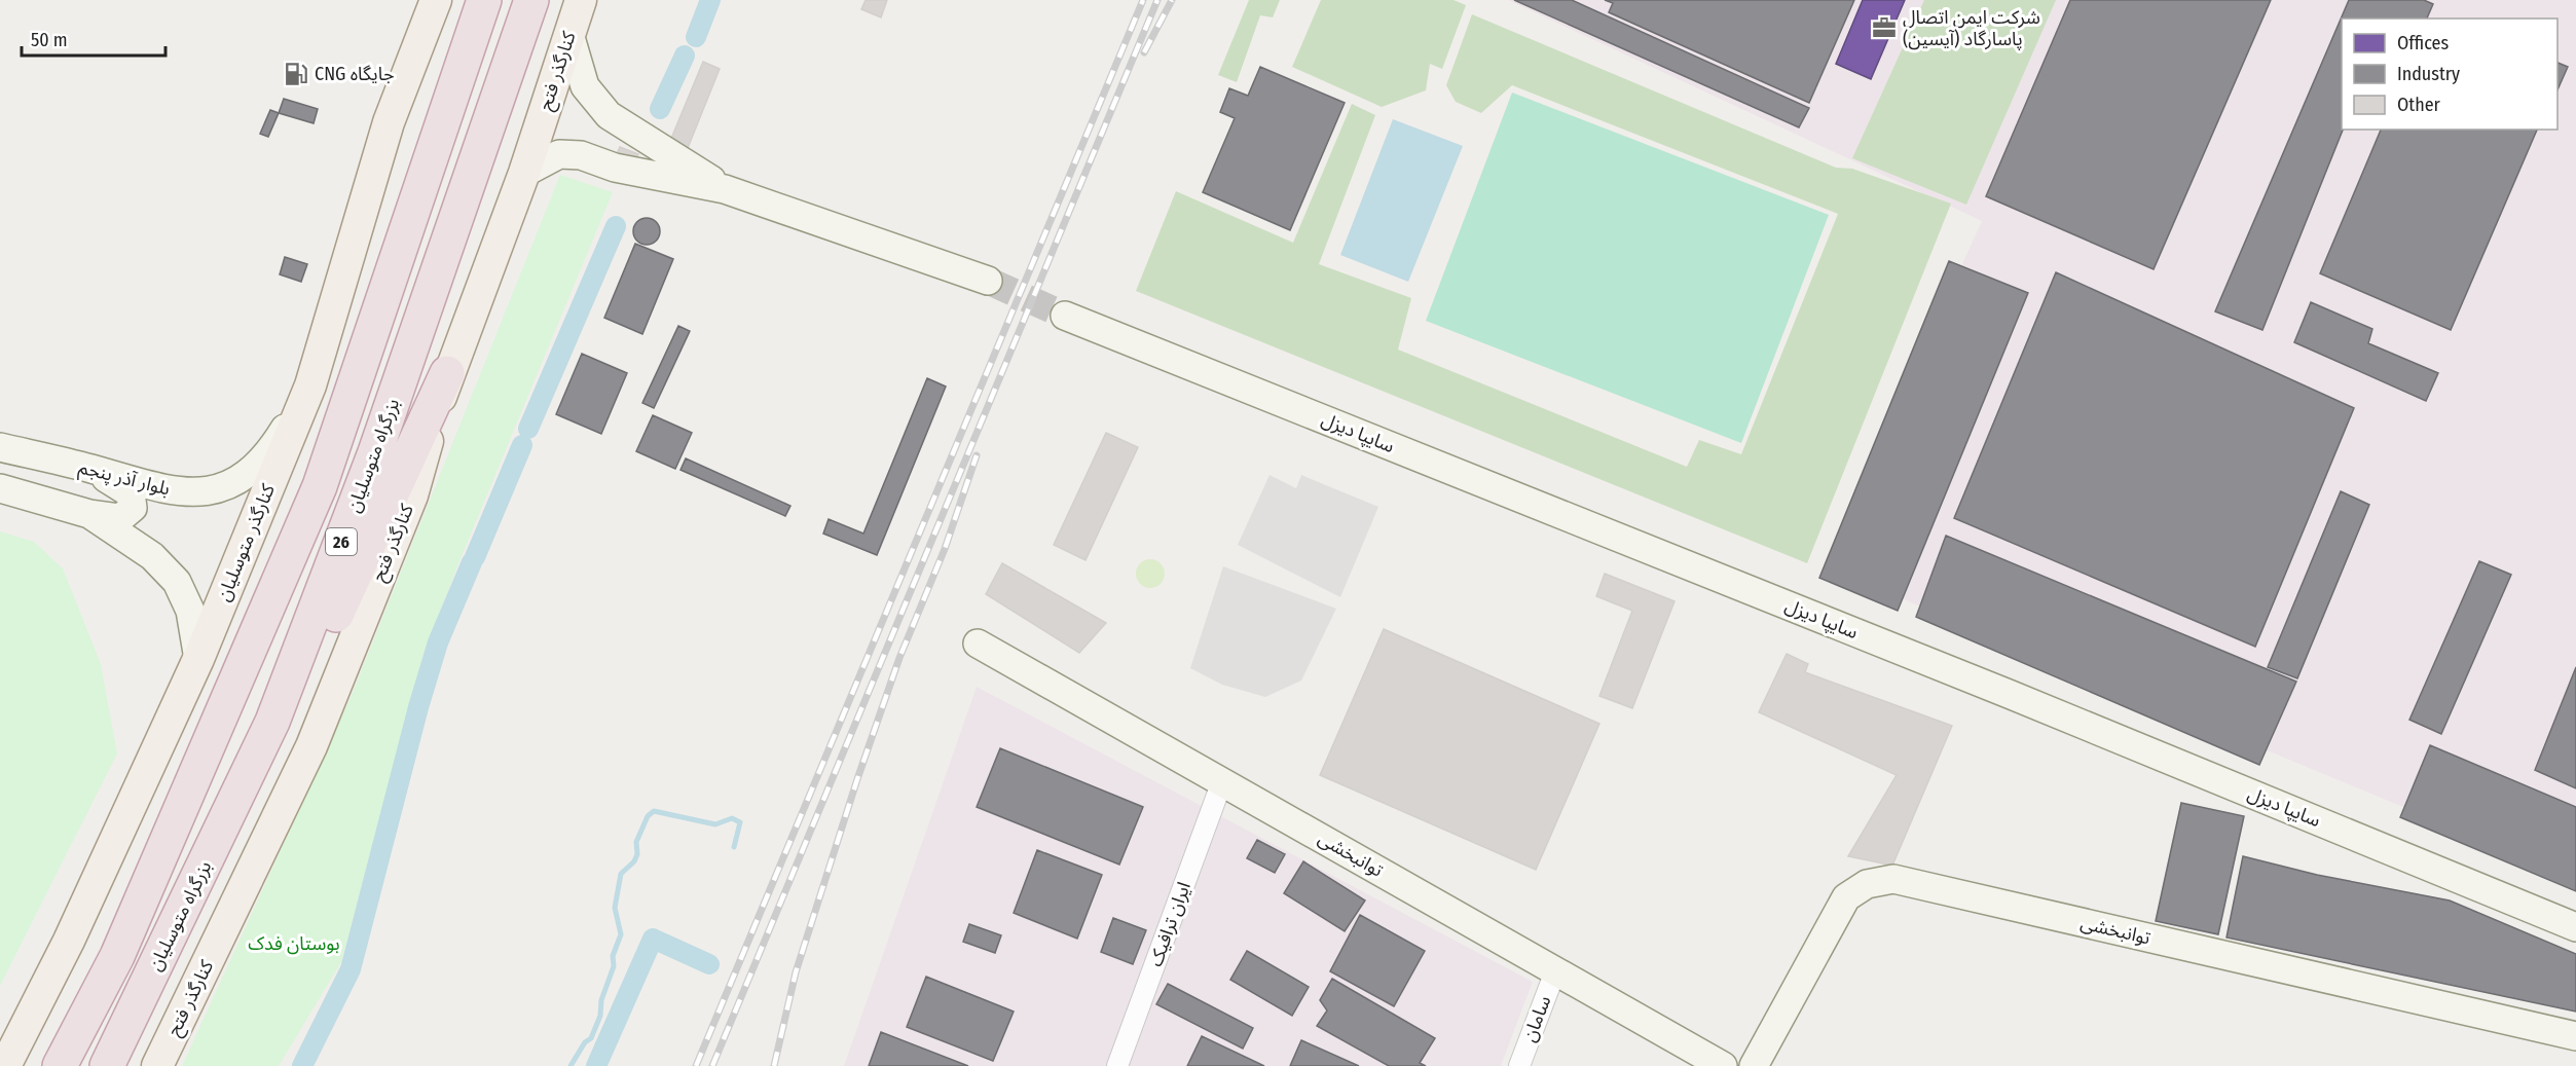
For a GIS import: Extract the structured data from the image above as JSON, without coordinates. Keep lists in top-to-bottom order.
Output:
{
  "streets": {
    "highway": ["بزرگراه متوسلیان", "26"],
    "main road": ["کنارگذر فتح", "کنارگذر متوسلیان"],
    "street": [
      "سایپا دیزل",
      "بلوار آذر پنجم",
      "توانبخشی",
      "ایران ترافیک",
      "سامان"
    ]
  },
  "crossings": [
    ["بلوار آذر پنجم", "کنارگذر متوسلیان"],
    ["توانبخشی", "ایران ترافیک"],
    ["توانبخشی", "سامان"]
  ],
  "parks": ["بوستان فدک"],
  "places": {
    "office": ["شرکت ایمن اتصال پاسارگاد (آیسین)"],
    "fuel station": ["CNG جایگاه"]
  },
  "legend": ["Offices", "Industry", "Other"],
  "scale_bar": "50 m"
}
